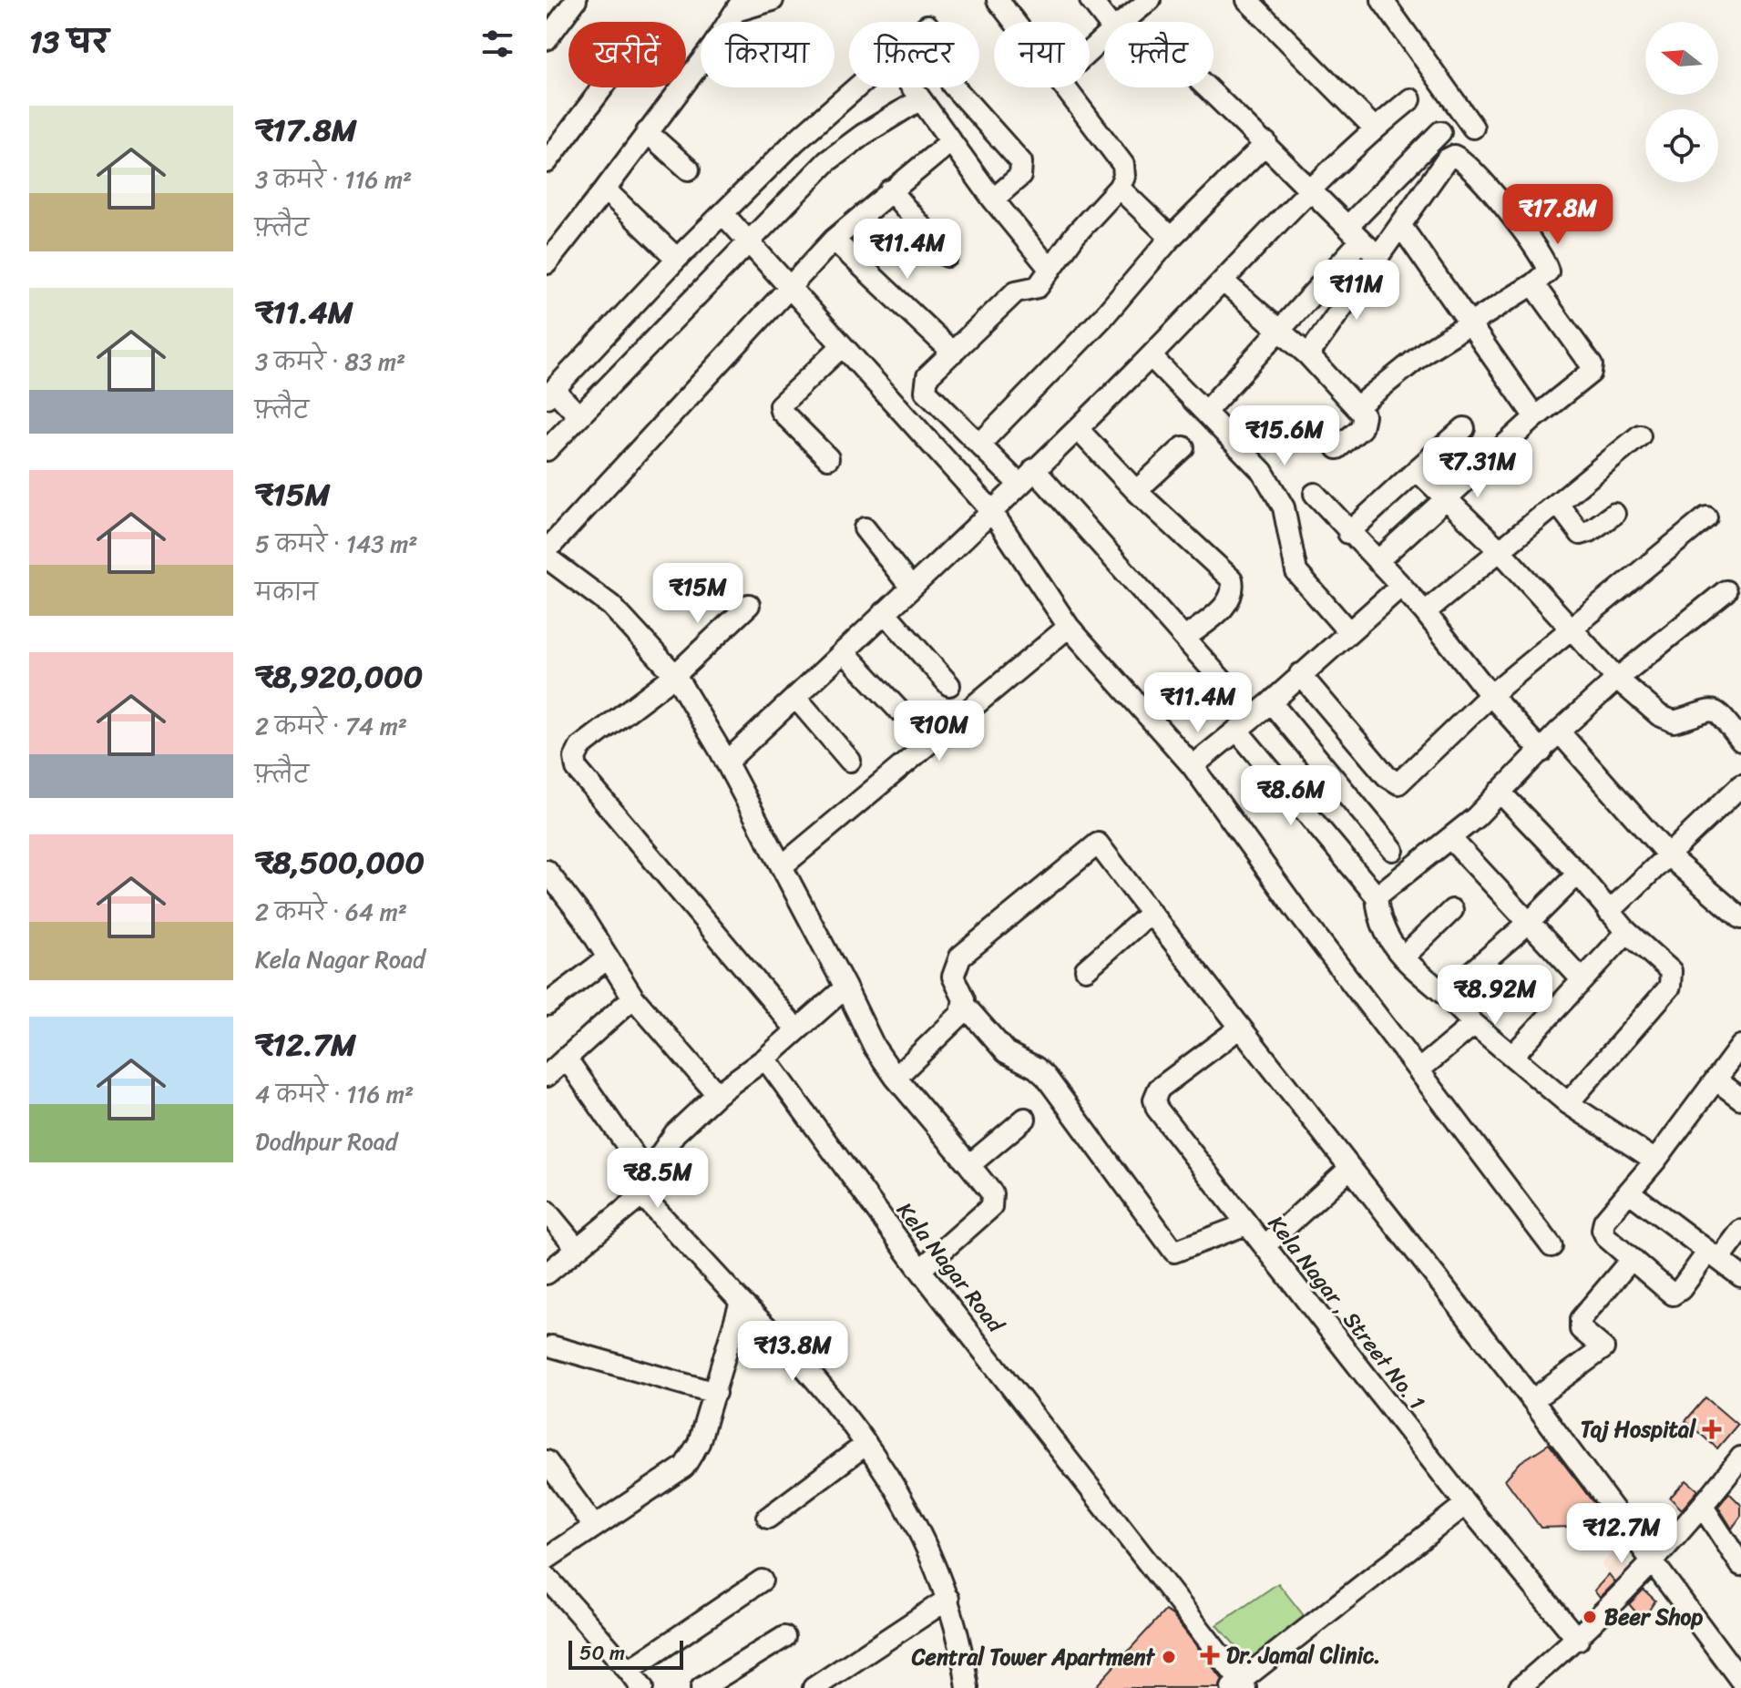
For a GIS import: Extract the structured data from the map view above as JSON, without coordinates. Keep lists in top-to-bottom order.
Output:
{
  "streets": {
    "street": ["Kela Nagar Road", "Kela Nagar , Street No. 1"]
  },
  "places": {
    "health": ["Taj Hospital", "Dr. Jamal Clinic."],
    "other": ["Beer Shop", "Central Tower Apartment"]
  },
  "scale_bar": "50 m",
  "north": "left",
  "page": {
    "heading": "13 घर",
    "chip": [
      "खरीदें",
      "किराया",
      "फ़िल्टर",
      "नया",
      "फ़्लैट"
    ],
    "list": [
      {
        "name": "₹17.8M",
        "note": "3 कमरे · 116 m² · फ़्लैट"
      },
      {
        "name": "₹11.4M",
        "note": "3 कमरे · 83 m² · फ़्लैट"
      },
      {
        "name": "₹15M",
        "note": "5 कमरे · 143 m² · मकान"
      },
      {
        "name": "₹8,920,000",
        "note": "2 कमरे · 74 m² · फ़्लैट"
      },
      {
        "name": "₹8,500,000",
        "note": "2 कमरे · 64 m² · Kela Nagar Road"
      },
      {
        "name": "₹12.7M",
        "note": "4 कमरे · 116 m² · Dodhpur Road"
      }
    ],
    "price": [
      "₹17.8M",
      "₹11.4M",
      "₹11M",
      "₹15.6M",
      "₹7.31M",
      "₹15M",
      "₹11.4M",
      "₹10M",
      "₹8.6M",
      "₹8.92M",
      "₹8.5M",
      "₹13.8M",
      "₹12.7M"
    ],
    "scale": "50 m"
  }
}
